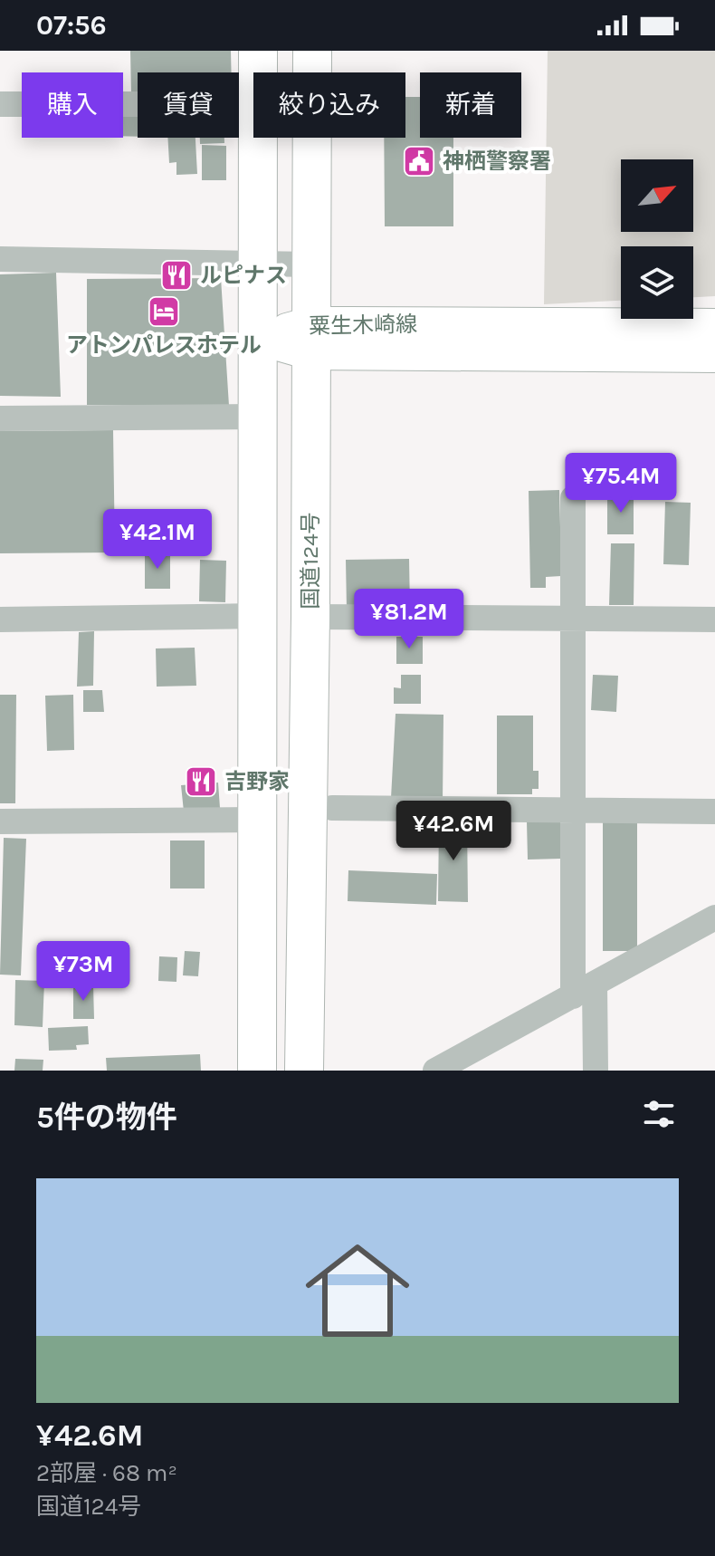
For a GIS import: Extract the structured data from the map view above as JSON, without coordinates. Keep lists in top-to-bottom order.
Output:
{
  "streets": {
    "highway": ["国道124号"],
    "main road": ["粟生木崎線"]
  },
  "crossings": [
    ["粟生木崎線", "国道124号"]
  ],
  "places": {
    "public building": ["神栖警察署"],
    "restaurant": ["ルピナス", "吉野家"],
    "hotel": ["アトンパレスホテル"]
  },
  "north": "top right",
  "page": {
    "status": "07:56",
    "chip": [
      "購入",
      "賃貸",
      "絞り込み",
      "新着"
    ],
    "price": [
      "¥75.4M",
      "¥42.1M",
      "¥81.2M",
      "¥42.6M",
      "¥73M"
    ],
    "heading": "5件の物件",
    "list": [
      {
        "name": "¥42.6M",
        "note": "2部屋 · 68 m² · 国道124号"
      }
    ]
  }
}
